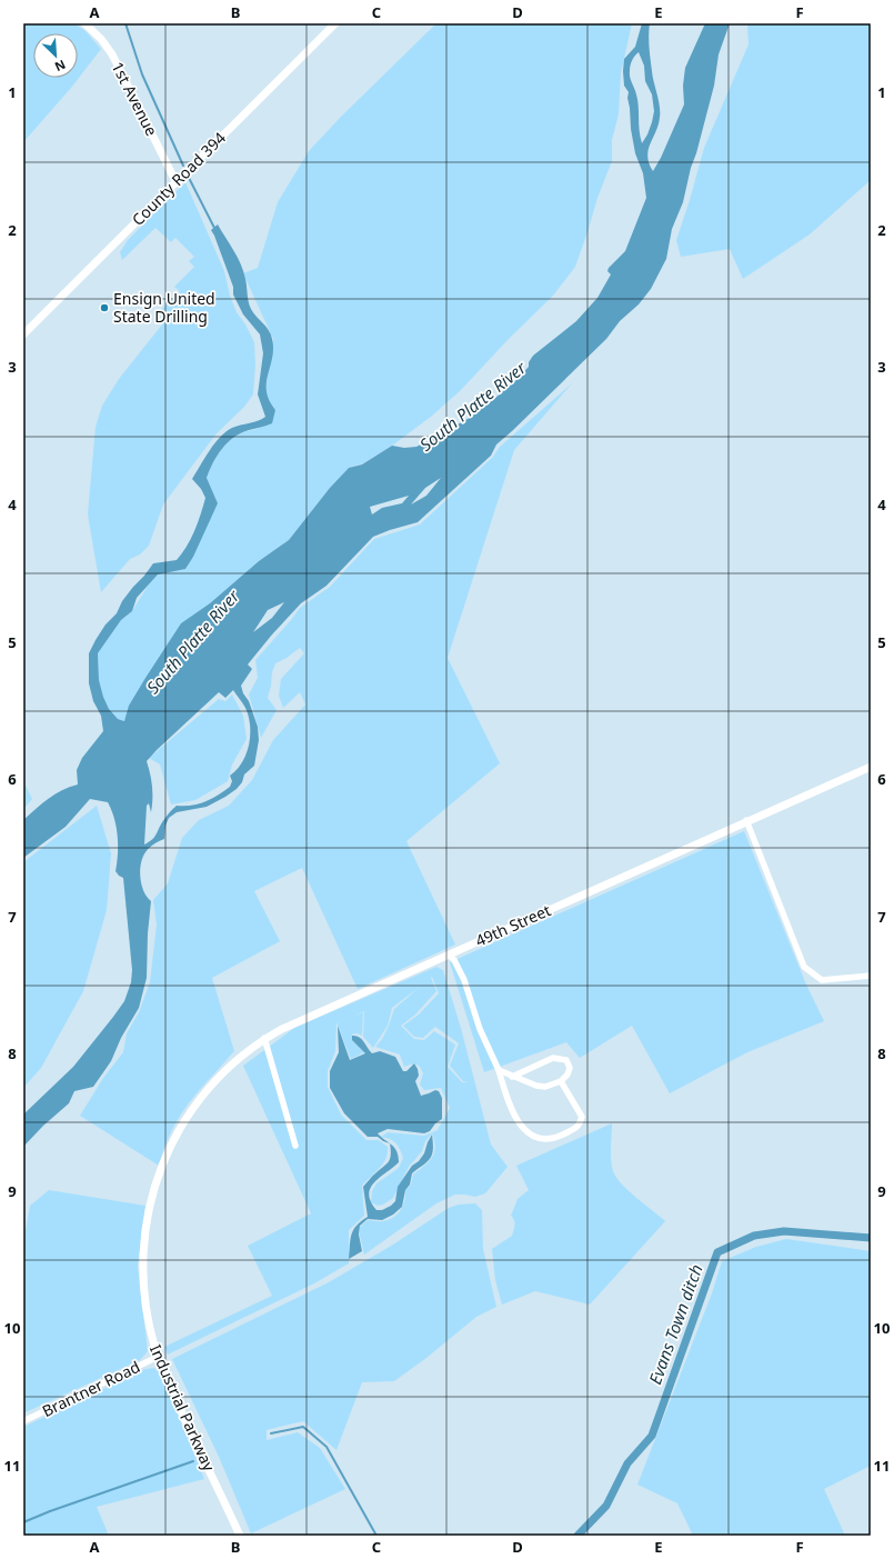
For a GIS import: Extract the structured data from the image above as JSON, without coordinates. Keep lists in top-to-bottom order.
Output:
{
  "streets": {
    "street": [
      "1st Avenue",
      "County Road 394",
      "49th Street",
      "Brantner Road",
      "Industrial Parkway"
    ]
  },
  "crossings": [
    ["1st Avenue", "County Road 394"],
    ["49th Street", "Industrial Parkway"],
    ["Brantner Road", "Industrial Parkway"]
  ],
  "water": ["South Platte River", "Evans Town ditch"],
  "places": ["Ensign United State Drilling"],
  "north": "bottom right",
  "grid": {
    "columns": [
      "A",
      "B",
      "C",
      "D",
      "E",
      "F"
    ],
    "rows": [
      "1",
      "2",
      "3",
      "4",
      "5",
      "6",
      "7",
      "8",
      "9",
      "10",
      "11"
    ]
  }
}
